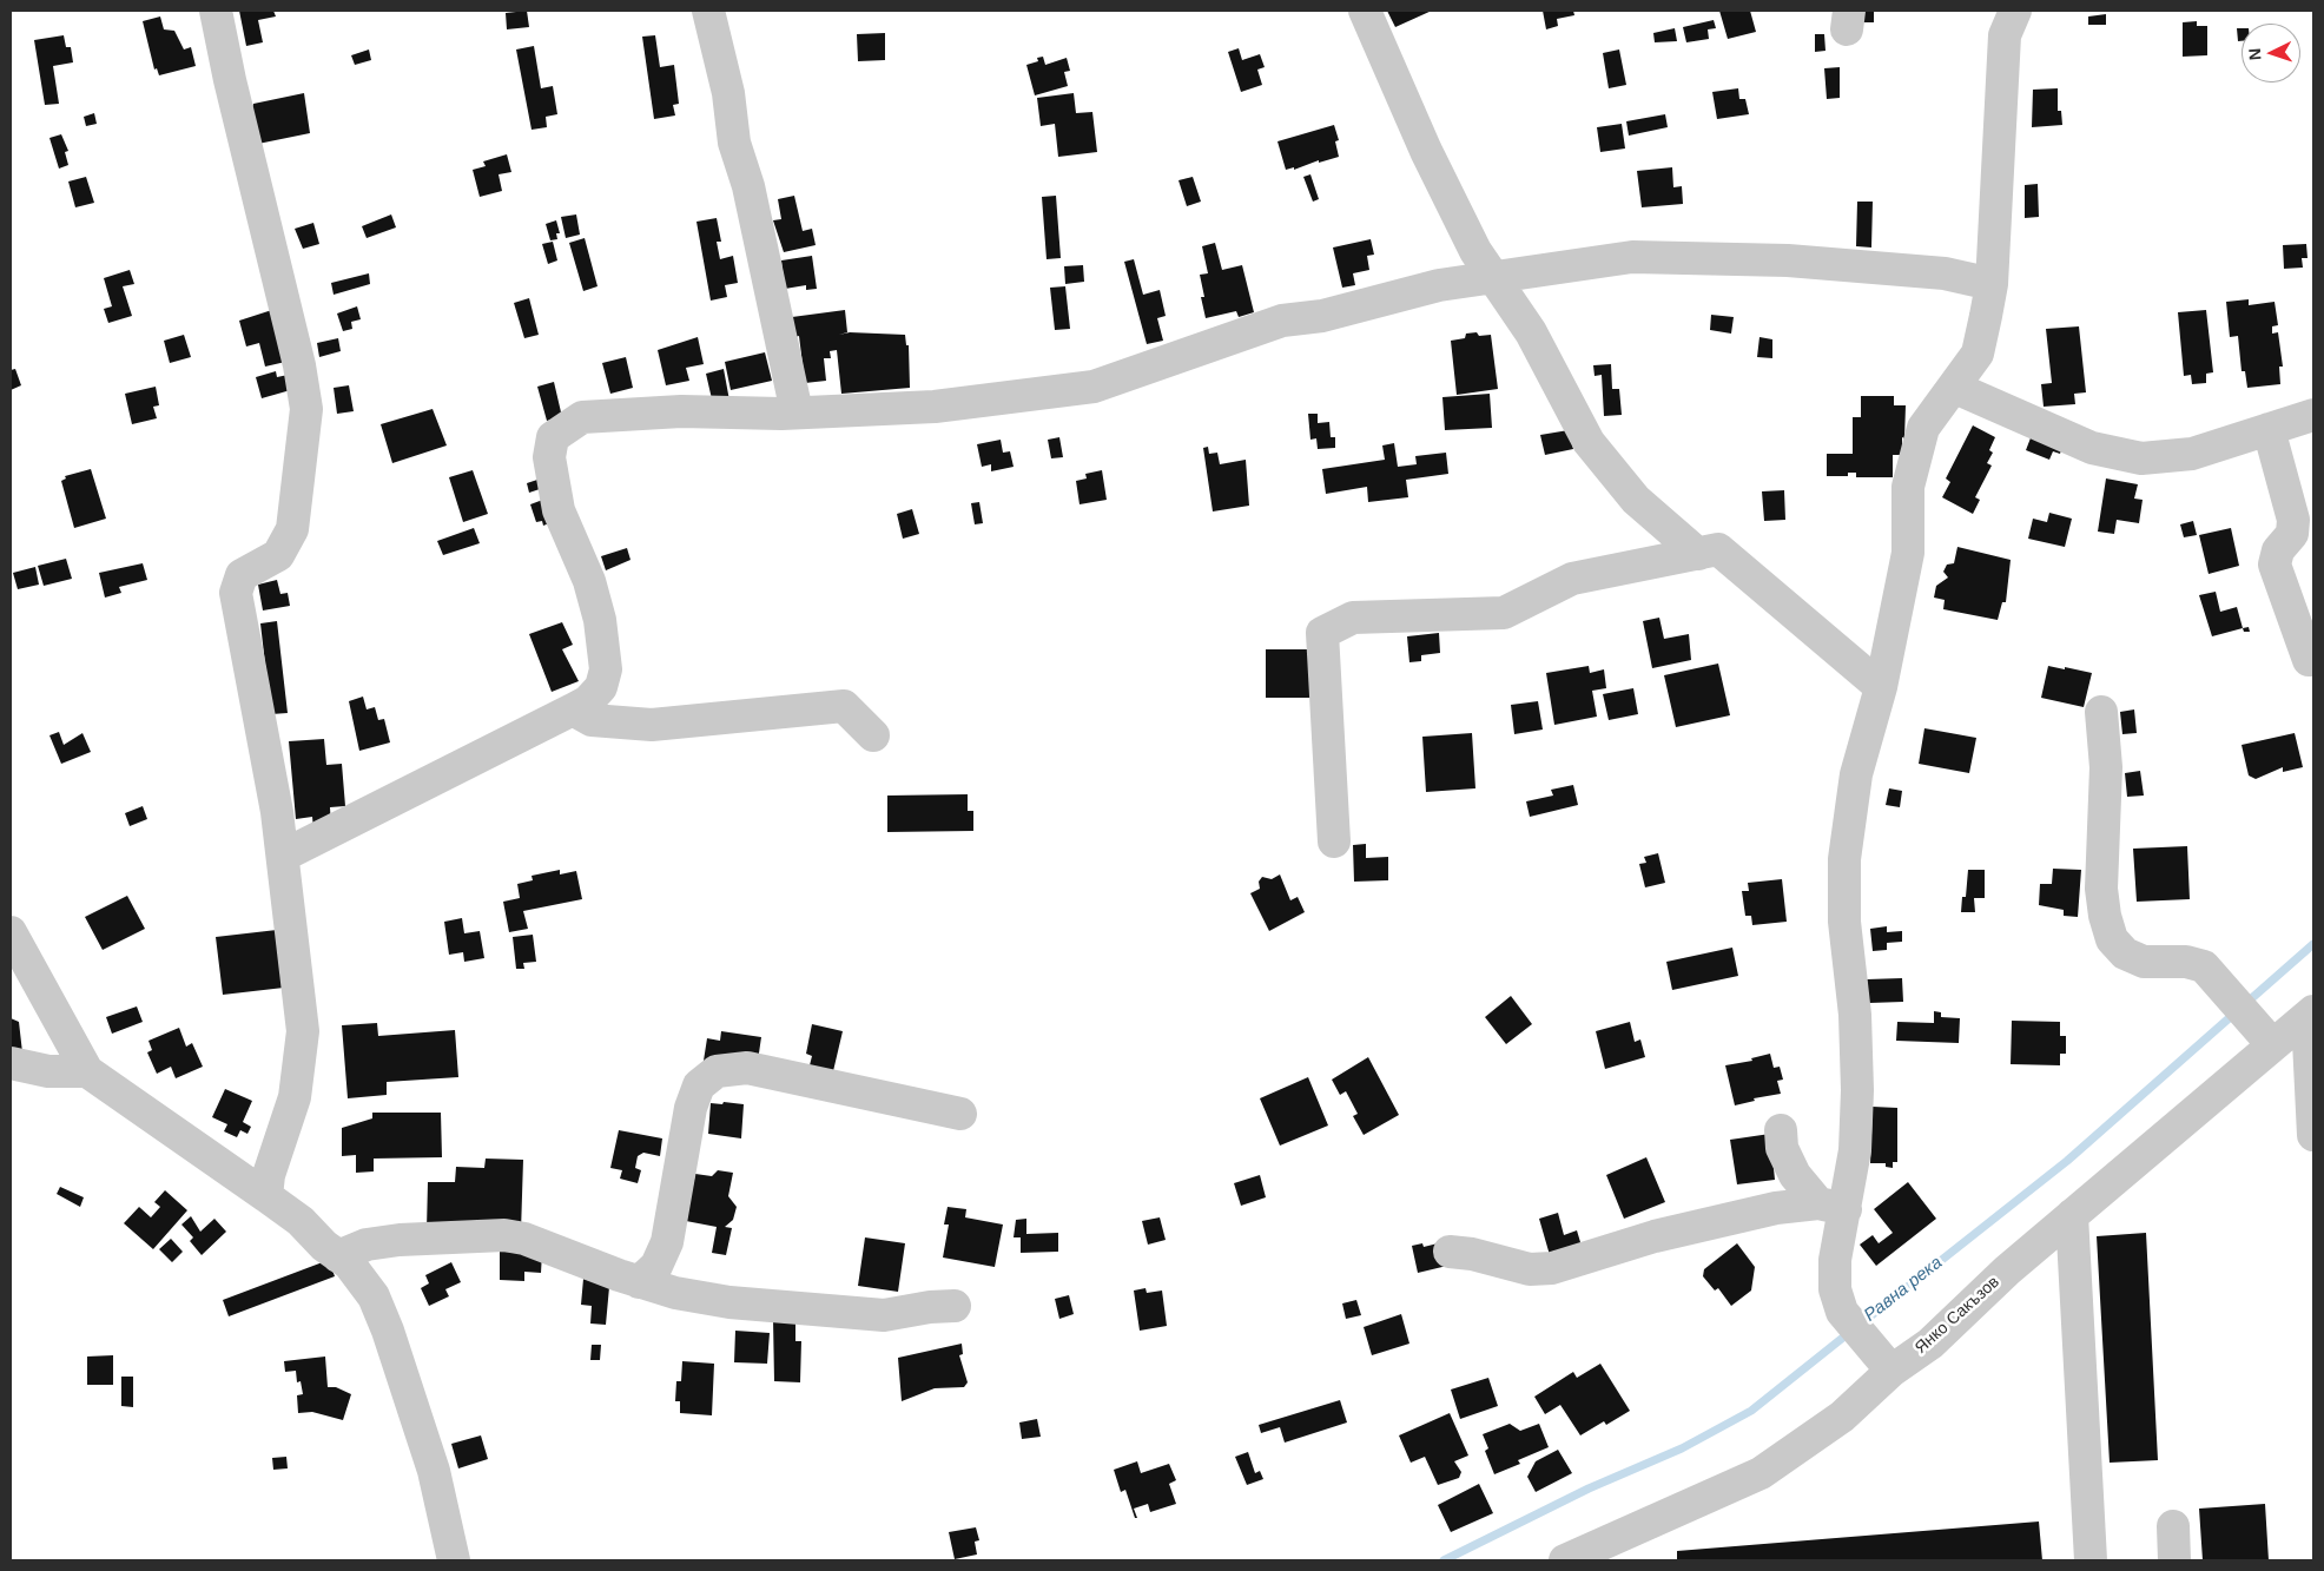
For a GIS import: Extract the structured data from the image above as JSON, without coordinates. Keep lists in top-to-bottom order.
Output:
{
  "streets": {
    "street": ["Янко Сакъзов"]
  },
  "water": ["Равна река"],
  "north": "left"
}
